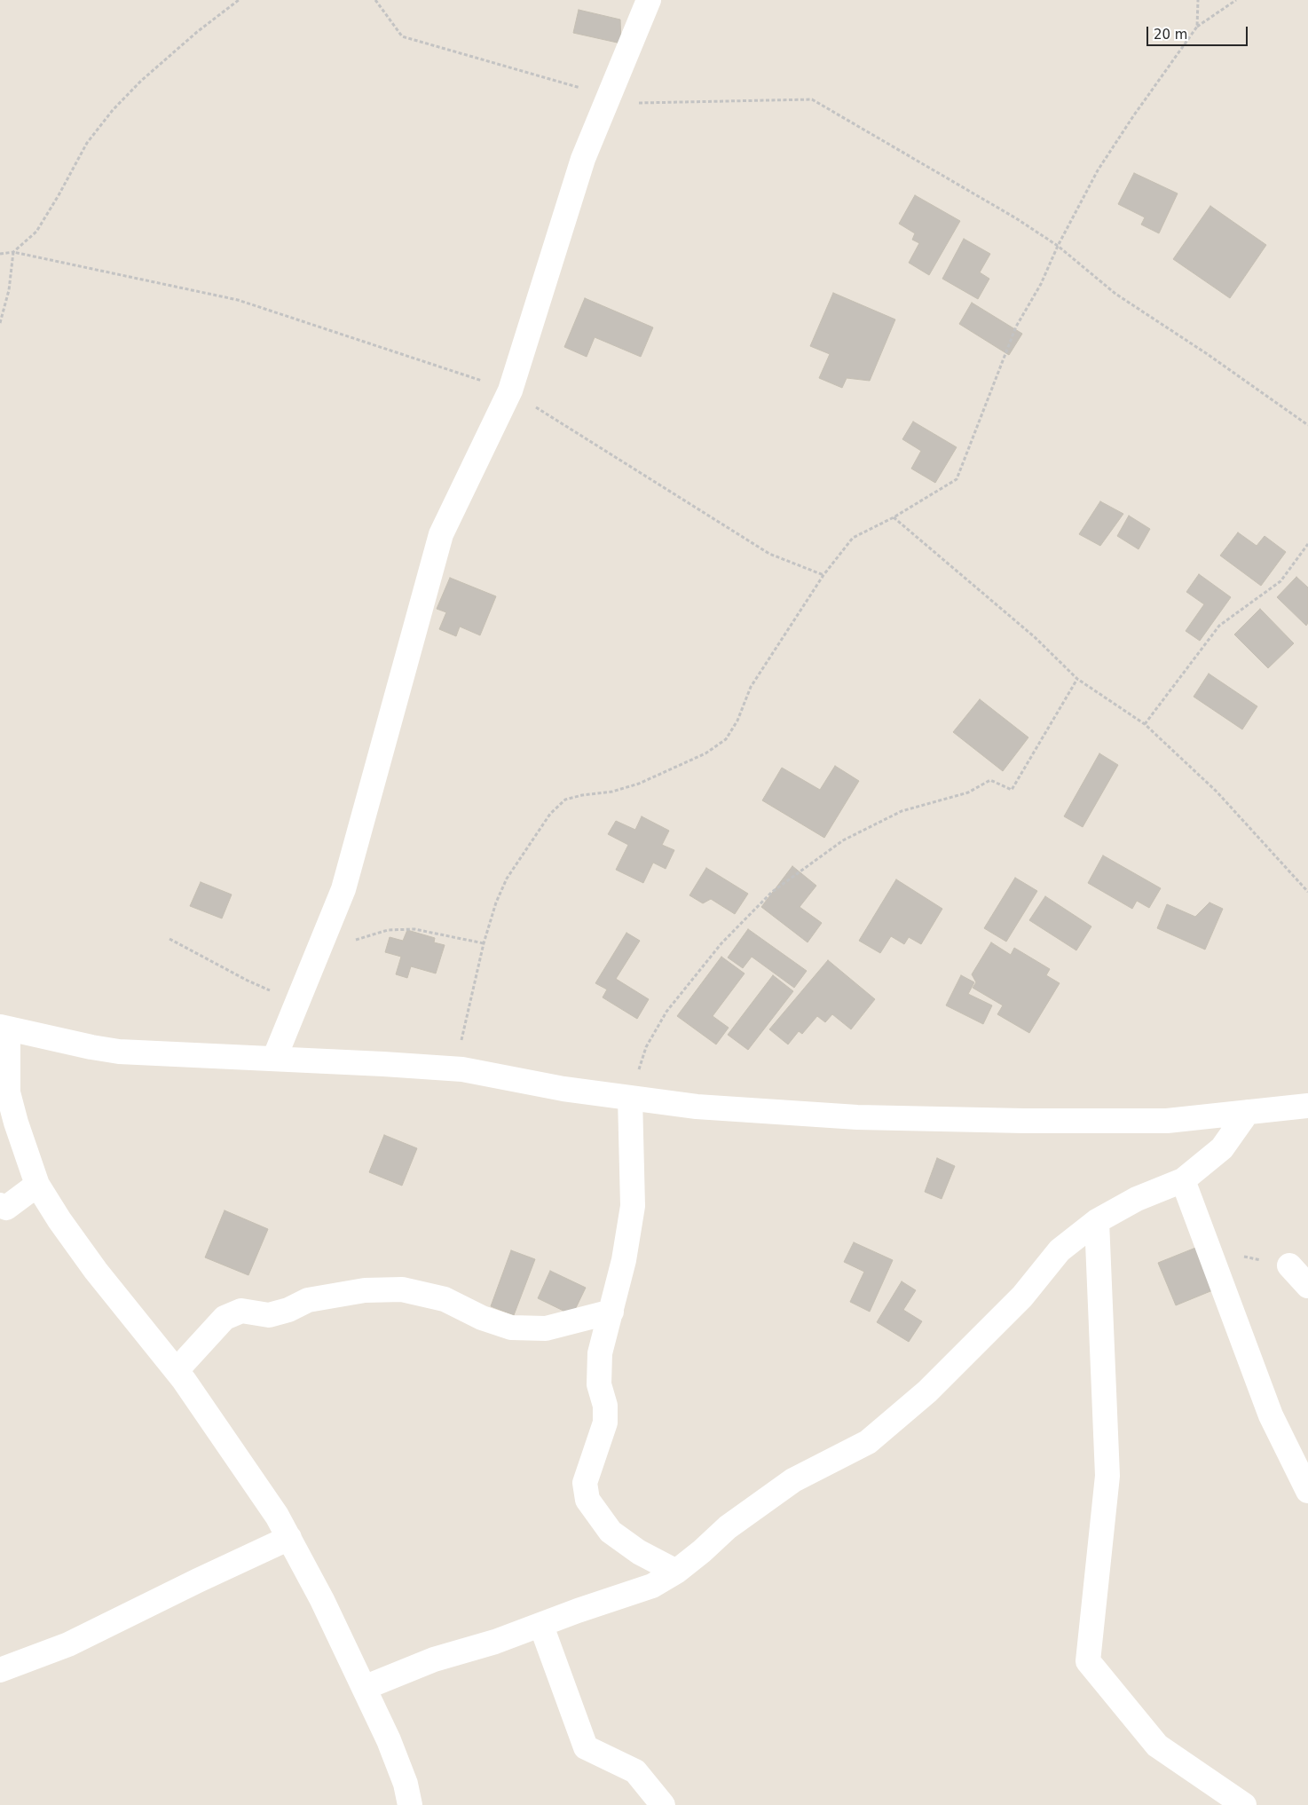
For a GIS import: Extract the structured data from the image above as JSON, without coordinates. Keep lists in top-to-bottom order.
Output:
{
  "scale_bar": "20 m"
}
